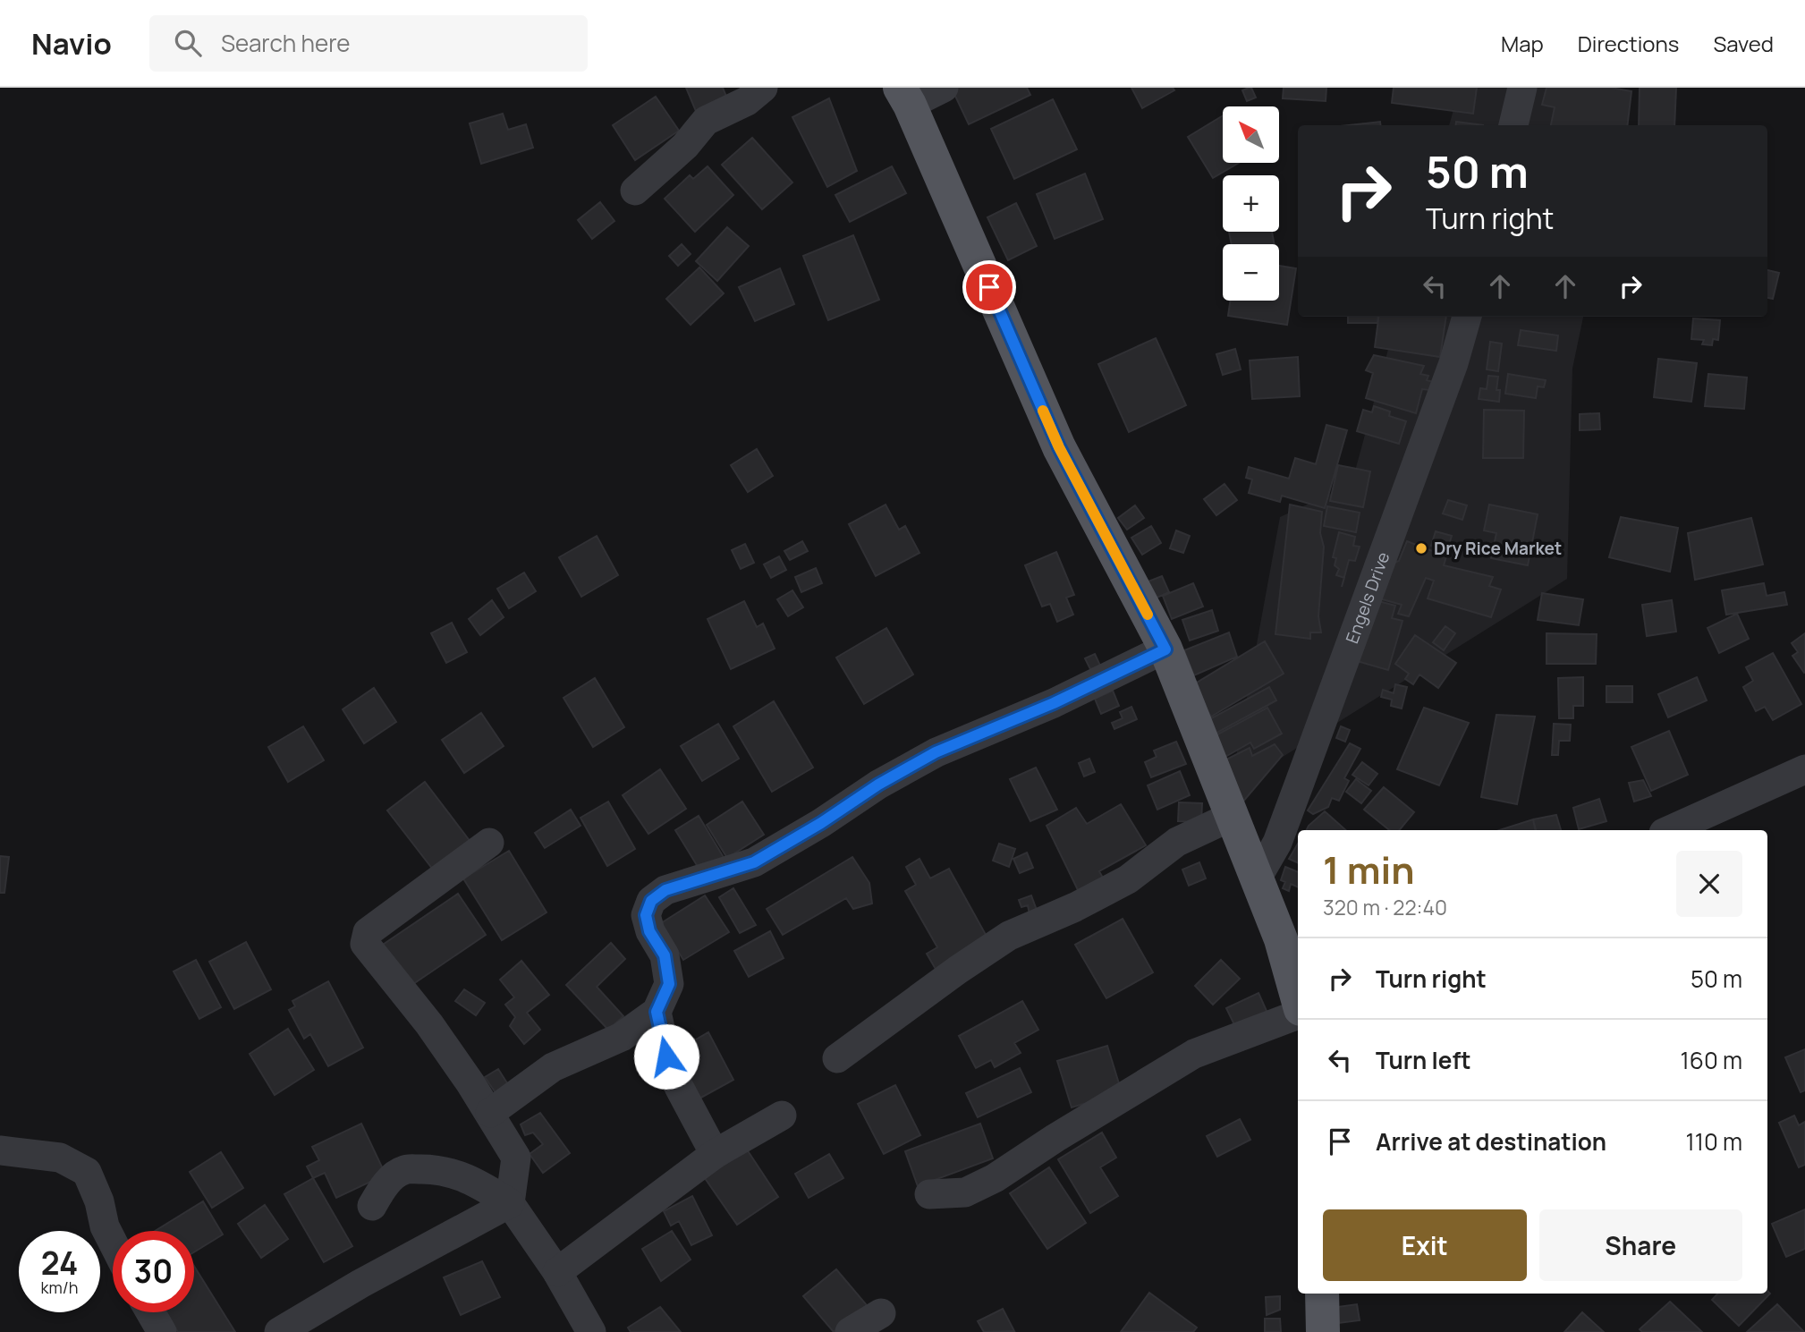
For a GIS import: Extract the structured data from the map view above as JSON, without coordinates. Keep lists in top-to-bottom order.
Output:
{
  "streets": {
    "street": ["Engels Drive"]
  },
  "places": ["Dry Rice Market"],
  "north": "top left",
  "page": {
    "header": "Navio",
    "search": "Search here",
    "nav": ["Map", "Directions", "Saved"],
    "map_buttons": ["+", "−"],
    "turn": ["50 m", "Turn right"],
    "heading": ["1 min", "320 m · 22:40"],
    "list": [
      {
        "name": "Turn right",
        "value": "50 m"
      },
      {
        "name": "Turn left",
        "value": "160 m"
      },
      {
        "name": "Arrive at destination",
        "value": "110 m"
      }
    ],
    "buttons": ["Exit", "Share"],
    "speed": "24 km/h",
    "limit": "30"
  }
}
